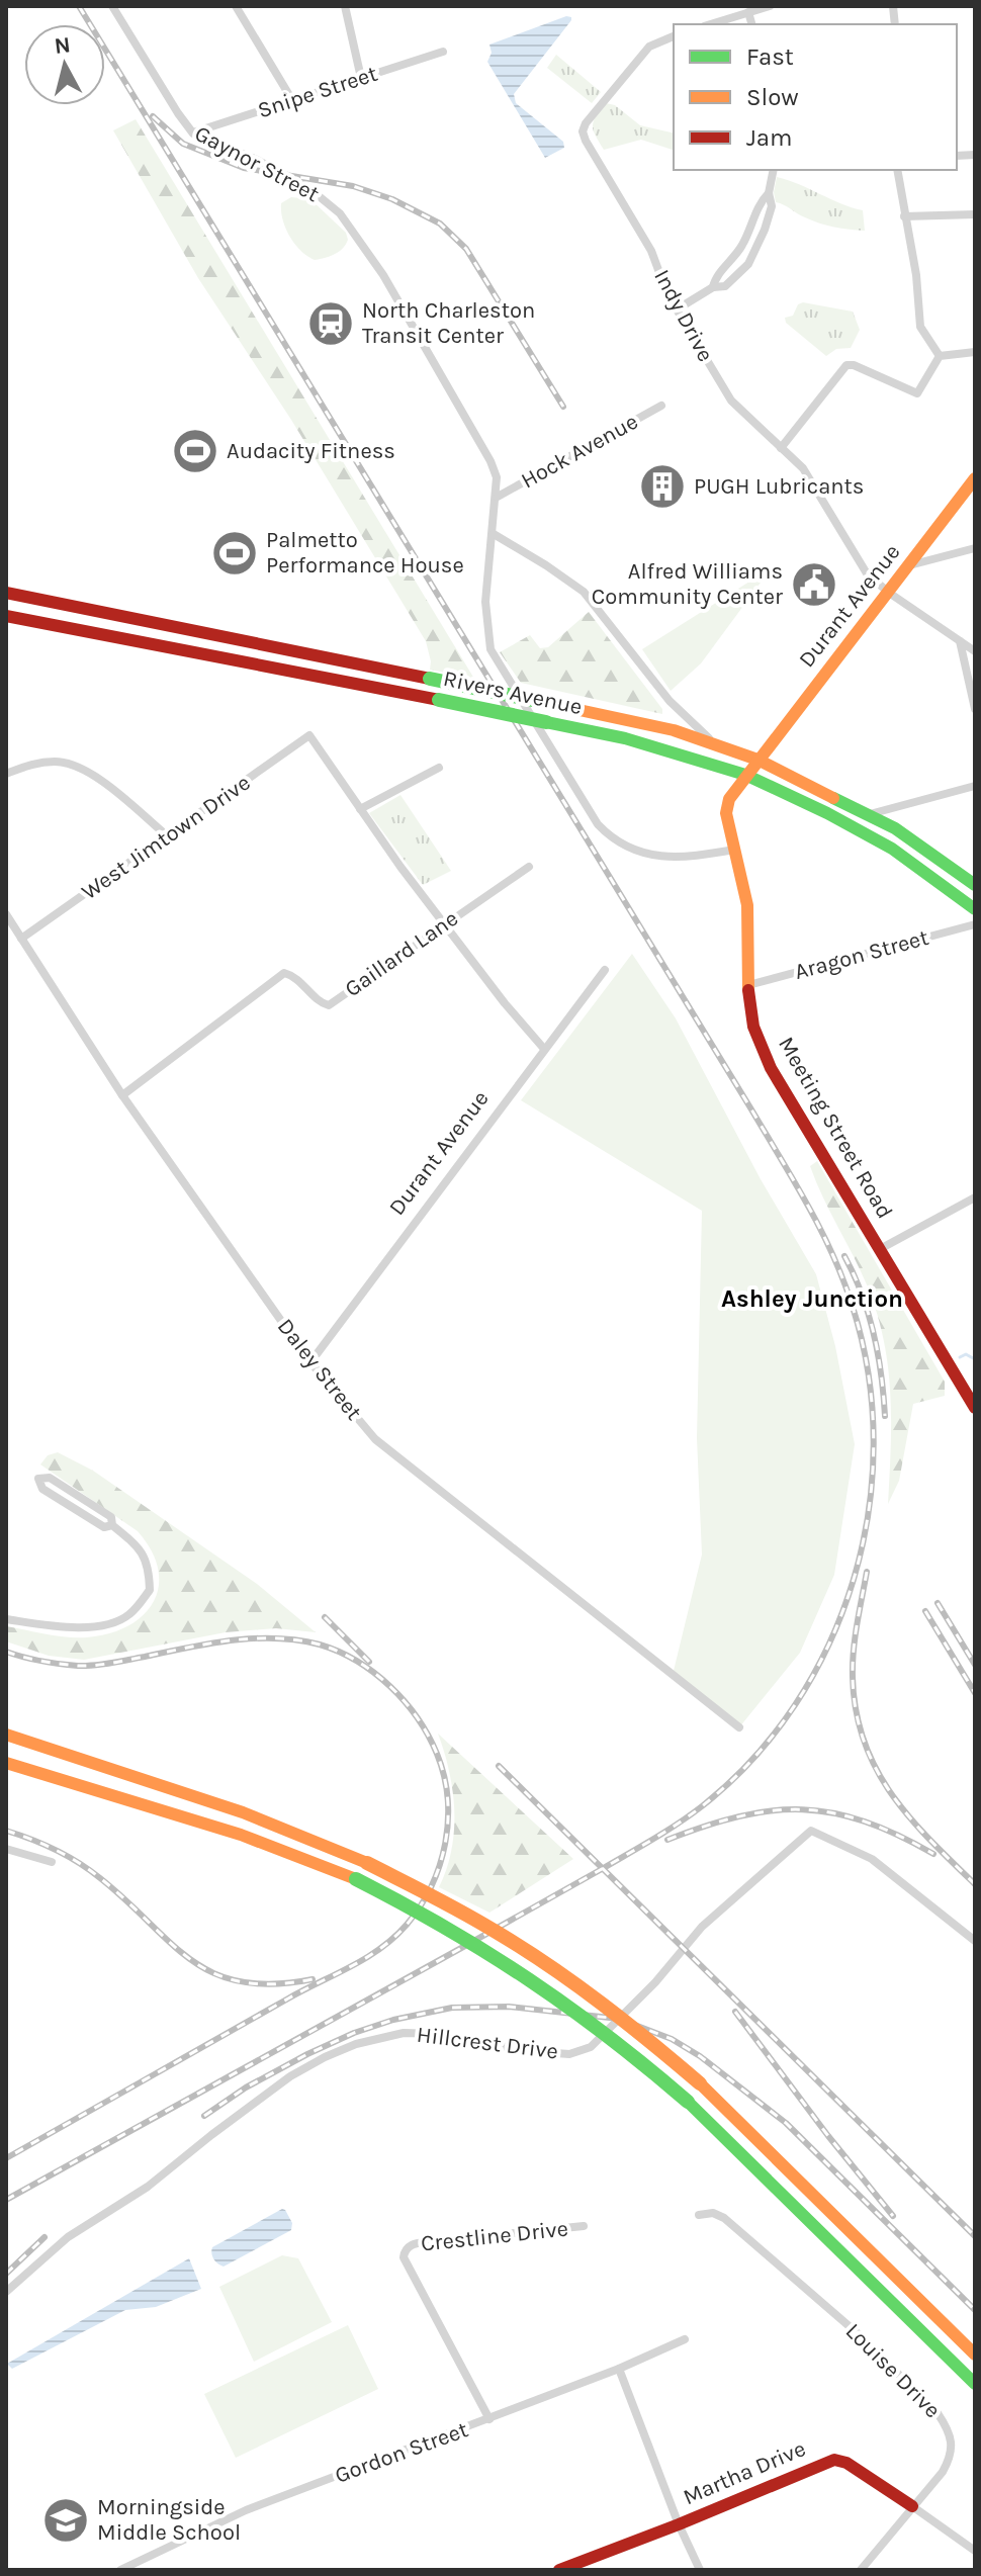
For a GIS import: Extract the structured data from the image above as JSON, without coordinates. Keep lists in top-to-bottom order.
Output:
{
  "streets": {
    "main road": [
      "Durant Avenue",
      "Rivers Avenue",
      "Meeting Street Road",
      "Martha Drive"
    ],
    "street": [
      "Snipe Street",
      "Gaynor Street",
      "Indy Drive",
      "Hock Avenue",
      "West Jimtown Drive",
      "Gaillard Lane",
      "Aragon Street",
      "Daley Street",
      "Hillcrest Drive",
      "Crestline Drive",
      "Louise Drive",
      "Gordon Street"
    ]
  },
  "crossings": [
    ["Snipe Street", "Gaynor Street"],
    ["Gaynor Street", "Hock Avenue"],
    ["Indy Drive", "Durant Avenue"],
    ["Durant Avenue", "Rivers Avenue"],
    ["Durant Avenue", "Meeting Street Road"],
    ["Durant Avenue", "Daley Street"],
    ["Rivers Avenue", "Meeting Street Road"],
    ["West Jimtown Drive", "Daley Street"],
    ["Gaillard Lane", "Daley Street"],
    ["Aragon Street", "Meeting Street Road"],
    ["Crestline Drive", "Gordon Street"],
    ["Louise Drive", "Martha Drive"]
  ],
  "districts": ["Ashley Junction"],
  "places": {
    "station": ["North Charleston Transit Center"],
    "sports": ["Audacity Fitness", "Palmetto Performance House"],
    "building": ["PUGH Lubricants"],
    "public building": ["Alfred Williams Community Center"],
    "school or university": ["Morningside Middle School"]
  },
  "legend": ["Fast", "Slow", "Jam"],
  "north": "top"
}
